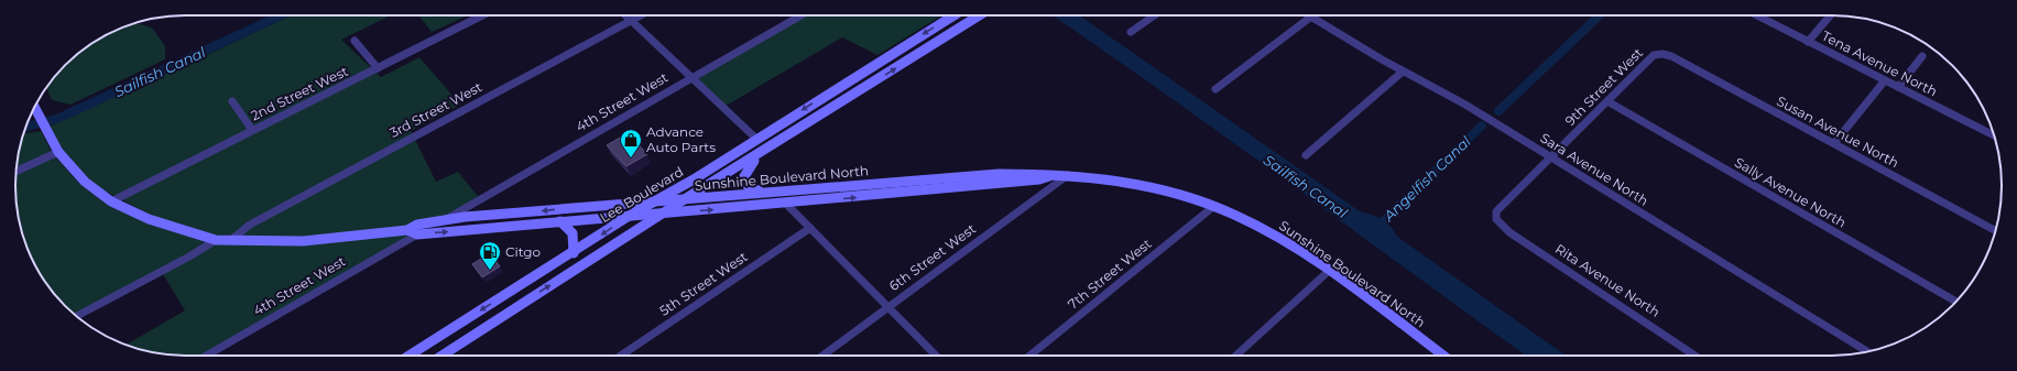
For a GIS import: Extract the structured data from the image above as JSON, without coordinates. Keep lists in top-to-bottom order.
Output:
{
  "streets": {
    "street": [
      "Tena Avenue North",
      "9th Street West",
      "2nd Street West",
      "4th Street West",
      "3rd Street West",
      "Susan Avenue North",
      "Sara Avenue North",
      "Sunshine Boulevard North",
      "Sally Avenue North",
      "Lee Boulevard",
      "6th Street West",
      "7th Street West",
      "Rita Avenue North",
      "5th Street West"
    ]
  },
  "crossings": [
    ["9th Street West", "Susan Avenue North"],
    ["9th Street West", "Sara Avenue North"],
    ["9th Street West", "Sally Avenue North"],
    ["9th Street West", "Rita Avenue North"],
    ["2nd Street West", "Sunshine Boulevard North"],
    ["4th Street West", "Sunshine Boulevard North"],
    ["3rd Street West", "Sunshine Boulevard North"],
    ["Sunshine Boulevard North", "Lee Boulevard"],
    ["Sunshine Boulevard North", "6th Street West"],
    ["Sunshine Boulevard North", "7th Street West"]
  ],
  "water": ["Sailfish Canal", "Angelfish Canal"],
  "places": {
    "shop": ["Advance Auto Parts"],
    "fuel station": ["Citgo"]
  }
}
